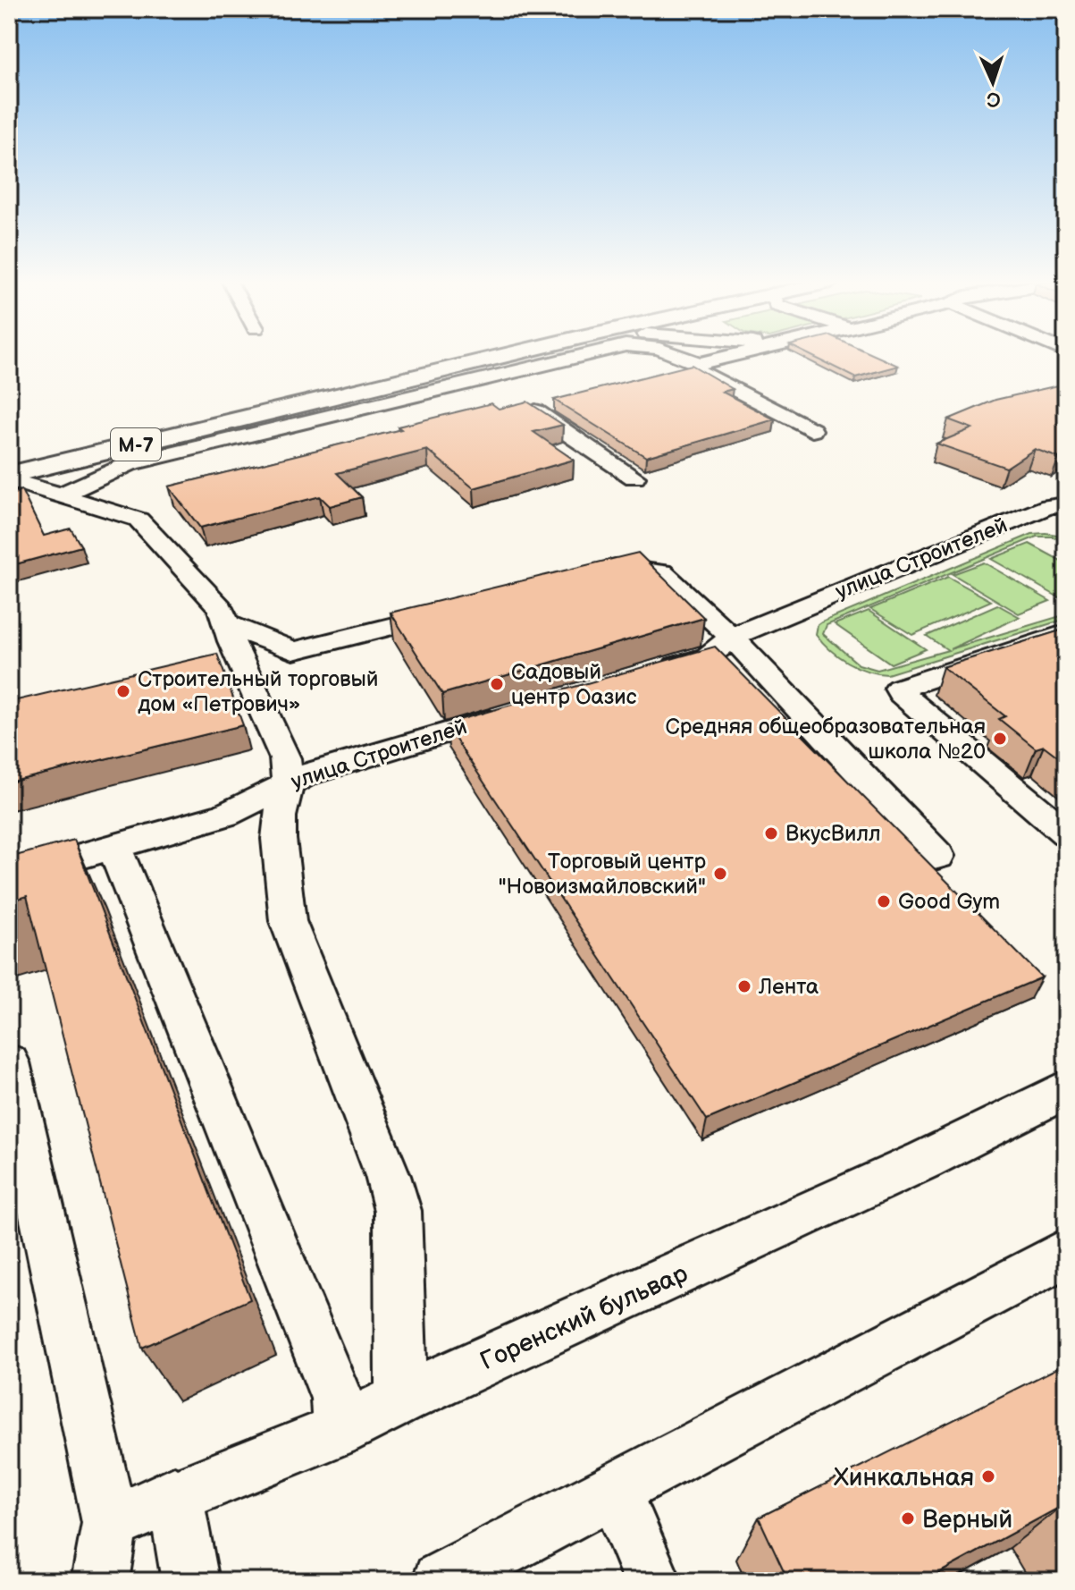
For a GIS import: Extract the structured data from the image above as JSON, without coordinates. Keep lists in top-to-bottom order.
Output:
{
  "streets": {
    "highway": ["М-7"],
    "street": ["улица Строителей", "Горенский бульвар"]
  },
  "places": [
    "Садовый центр Оазис",
    "Строительный торговый дом «Петрович»",
    "Средняя общеобразовательная школа №20",
    "ВкусВилл",
    "Торговый центр \"Новоизмайловский\"",
    "Good Gym",
    "Лента",
    "Хинкальная",
    "Верный"
  ],
  "north": "bottom"
}
